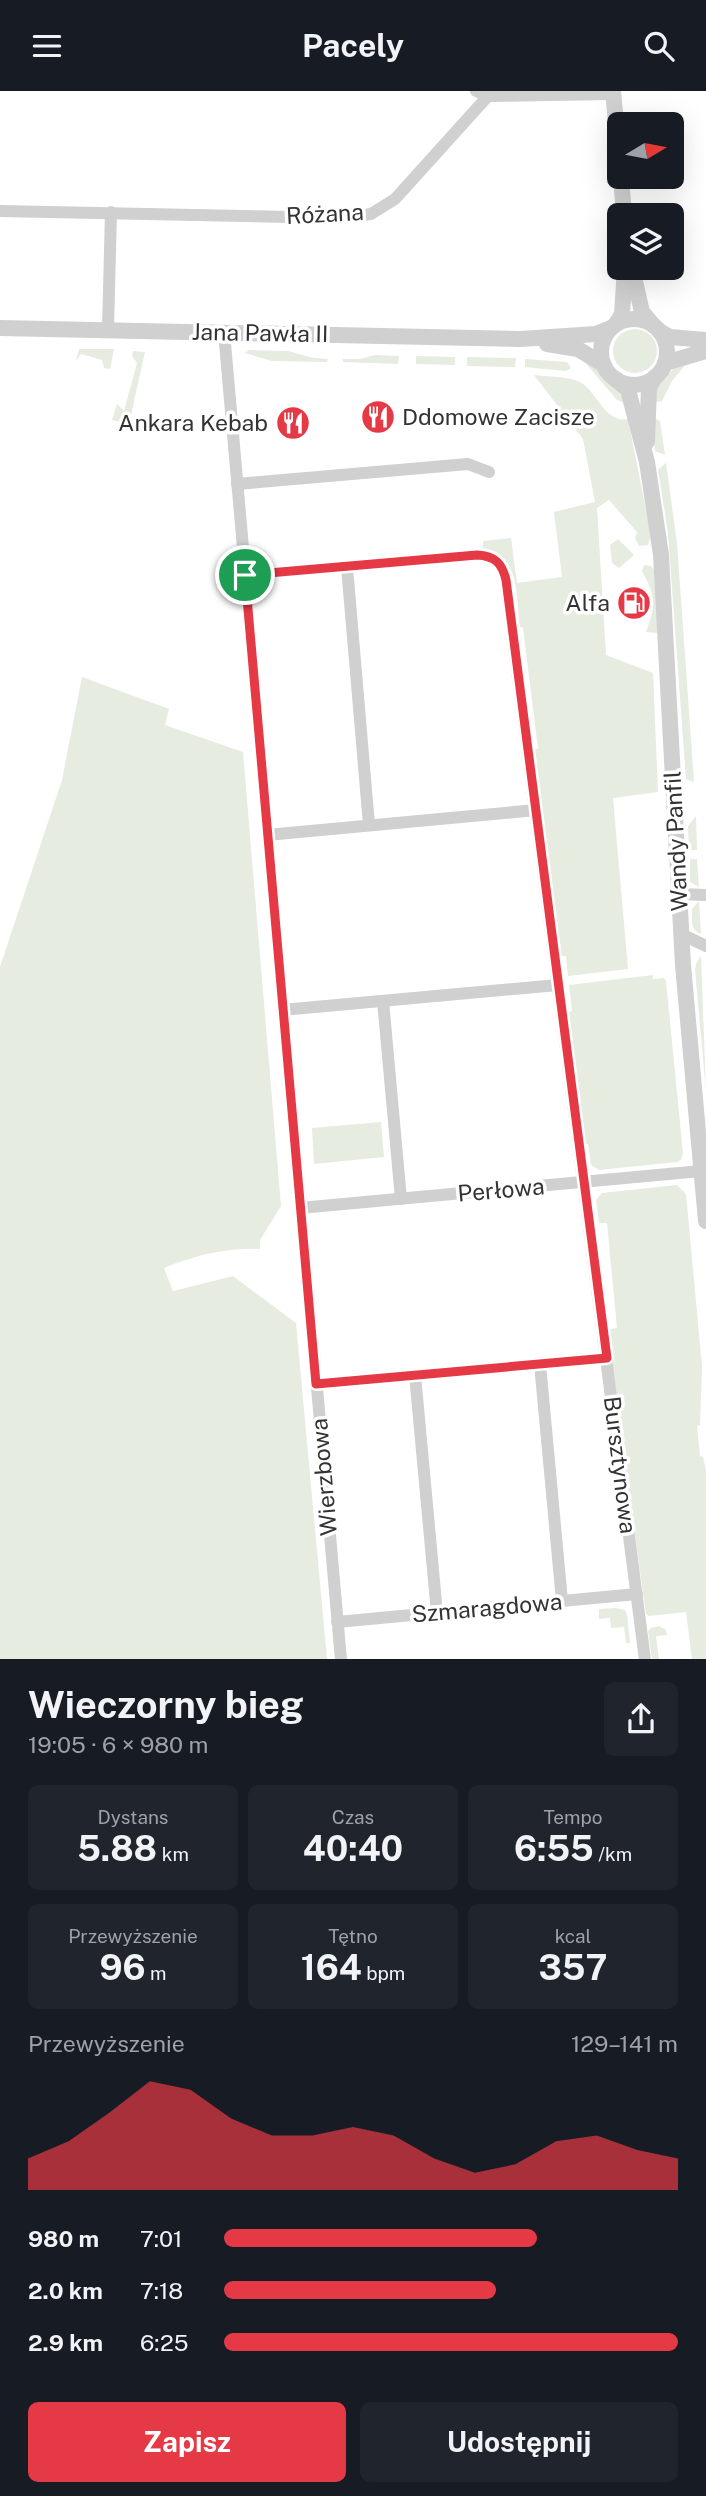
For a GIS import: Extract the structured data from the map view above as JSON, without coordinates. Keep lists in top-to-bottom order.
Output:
{
  "streets": {
    "street": [
      "Różana",
      "Jana Pawła II",
      "Wandy Panfil",
      "Perłowa",
      "Bursztynowa",
      "Wierzbowa",
      "Szmaragdowa"
    ]
  },
  "crossings": [
    ["Jana Pawła II", "Wandy Panfil"],
    ["Jana Pawła II", "Wierzbowa"],
    ["Wandy Panfil", "Perłowa"],
    ["Perłowa", "Bursztynowa"],
    ["Perłowa", "Wierzbowa"],
    ["Bursztynowa", "Wierzbowa"],
    ["Bursztynowa", "Szmaragdowa"],
    ["Wierzbowa", "Szmaragdowa"]
  ],
  "places": {
    "restaurant": ["Ddomowe Zacisze", "Ankara Kebab"],
    "fuel station": ["Alfa"]
  },
  "north": "right",
  "page": {
    "header": "Pacely",
    "heading": ["Wieczorny bieg", "19:05 · 6 × 980 m"],
    "stats": [
      ["Dystans", "5.88 km"],
      ["Czas", "40:40"],
      ["Tempo", "6:55 /km"],
      ["Przewyższenie", "96 m"],
      ["Tętno", "164 bpm"],
      ["kcal", "357"]
    ],
    "chart": ["Przewyższenie", "129–141 m"],
    "list": [
      {
        "name": "980 m",
        "note": "7:01"
      },
      {
        "name": "2.0 km",
        "note": "7:18"
      },
      {
        "name": "2.9 km",
        "note": "6:25"
      }
    ],
    "buttons": ["Zapisz", "Udostępnij"]
  }
}
